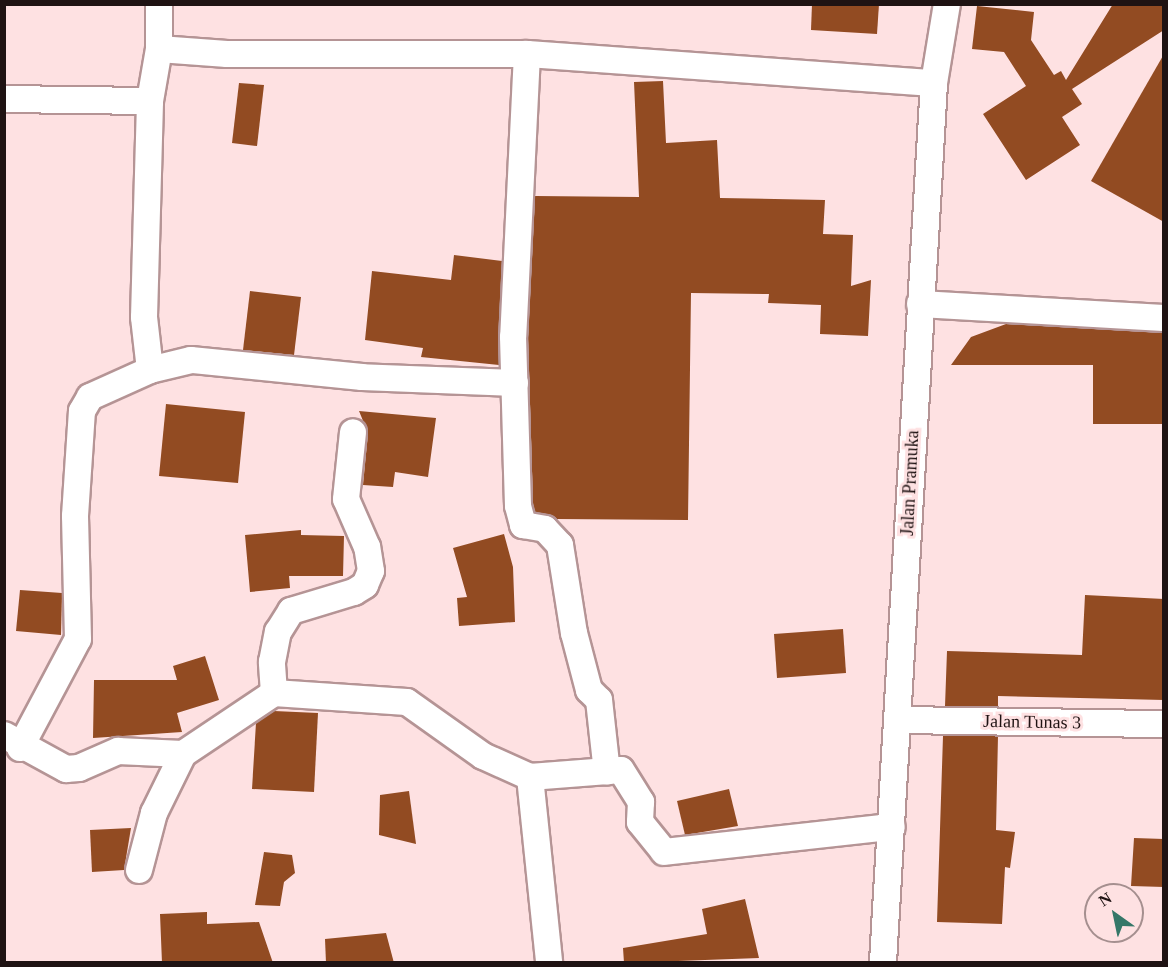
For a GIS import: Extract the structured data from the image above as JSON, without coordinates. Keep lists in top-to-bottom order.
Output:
{
  "streets": {
    "street": ["Jalan Pramuka", "Jalan Tunas 3"]
  },
  "crossings": [
    ["Jalan Pramuka", "Jalan Tunas 3"]
  ],
  "north": "top left"
}
